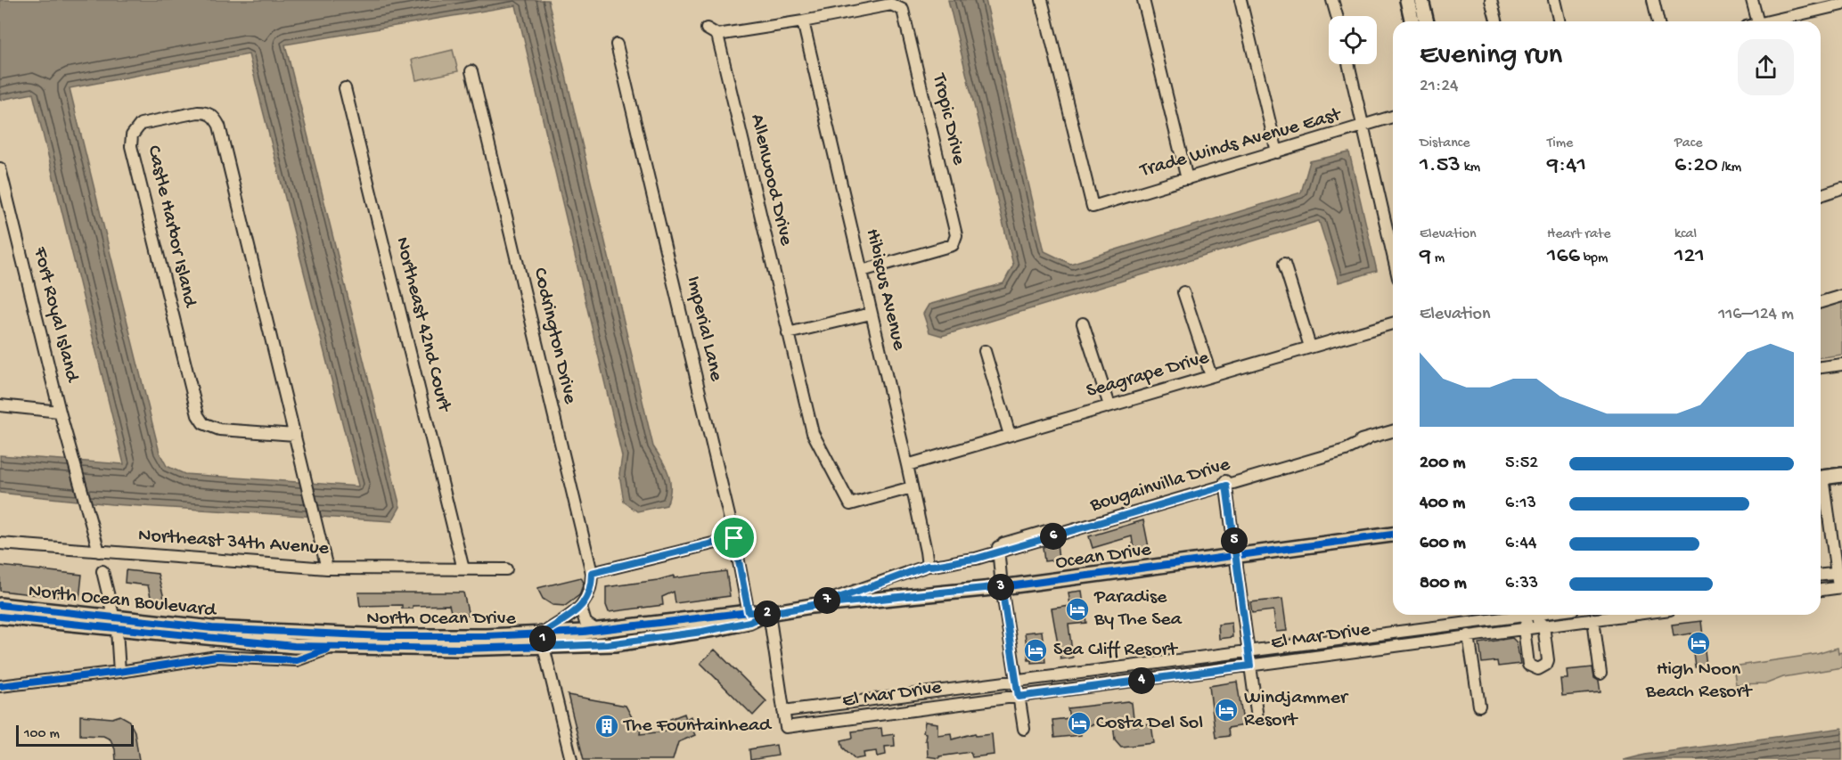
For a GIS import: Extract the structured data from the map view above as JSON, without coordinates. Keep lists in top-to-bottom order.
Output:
{
  "streets": {
    "main road": ["Ocean Drive", "North Ocean Boulevard", "North Ocean Drive"],
    "street": [
      "Tropic Drive",
      "Trade Winds Avenue East",
      "Allenwood Drive",
      "Castle Harbor Island",
      "Hibiscus Avenue",
      "Fort Royal Island",
      "Northeast 42nd Court",
      "Imperial Lane",
      "Codrington Drive",
      "Seagrape Drive",
      "Bougainvilla Drive",
      "Northeast 34th Avenue",
      "El Mar Drive"
    ]
  },
  "crossings": [
    ["Tropic Drive", "Hibiscus Avenue"],
    ["Allenwood Drive", "Hibiscus Avenue"],
    ["Castle Harbor Island", "Northeast 34th Avenue"],
    ["Hibiscus Avenue", "Seagrape Drive"],
    ["Hibiscus Avenue", "Bougainvilla Drive"],
    ["Northeast 42nd Court", "Northeast 34th Avenue"],
    ["Imperial Lane", "North Ocean Drive"],
    ["Bougainvilla Drive", "Ocean Drive"],
    ["Bougainvilla Drive", "North Ocean Drive"],
    ["Ocean Drive", "North Ocean Drive"],
    ["North Ocean Boulevard", "North Ocean Drive"]
  ],
  "places": {
    "hotel": [
      "Paradise By The Sea",
      "High Noon Beach Resort",
      "Sea Cliff Resort",
      "Windjammer Resort",
      "Costa Del Sol"
    ],
    "building": ["The Fountainhead"]
  },
  "scale_bar": "100 m",
  "page": {
    "heading": ["Evening run", "21:24"],
    "stats": [
      ["Distance", "1.53 km"],
      ["Time", "9:41"],
      ["Pace", "6:20 /km"],
      ["Elevation", "9 m"],
      ["Heart rate", "166 bpm"],
      ["kcal", "121"]
    ],
    "chart": ["Elevation", "116–124 m"],
    "list": [
      {
        "name": "200 m",
        "note": "5:52"
      },
      {
        "name": "400 m",
        "note": "6:13"
      },
      {
        "name": "600 m",
        "note": "6:44"
      },
      {
        "name": "800 m",
        "note": "6:33"
      }
    ],
    "pins": [
      "6",
      "5",
      "3",
      "7",
      "2",
      "1",
      "4"
    ],
    "scale": "100 m"
  }
}
